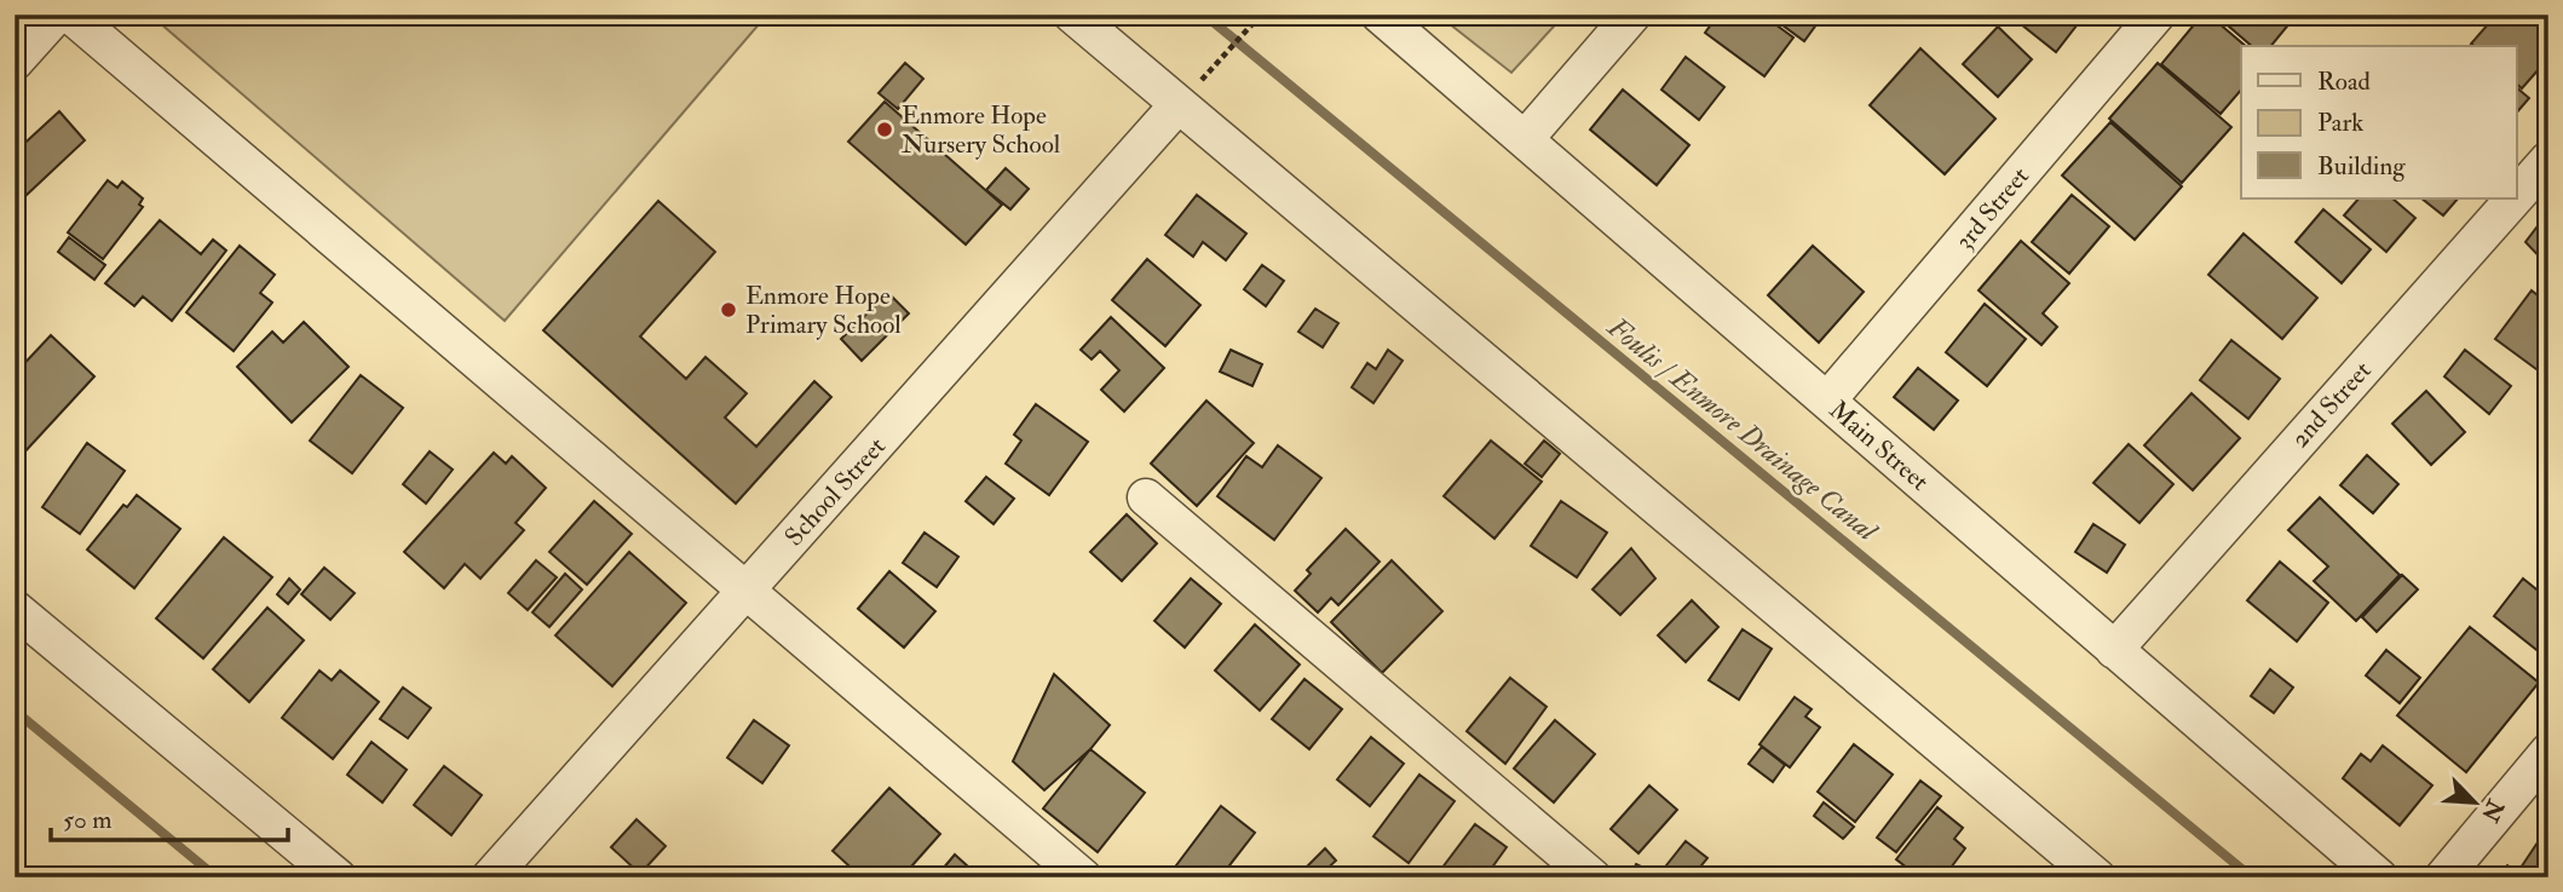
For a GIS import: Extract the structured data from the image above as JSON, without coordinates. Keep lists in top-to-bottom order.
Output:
{
  "streets": {
    "street": [
      "3rd Street",
      "2nd Street",
      "Main Street",
      "School Street"
    ]
  },
  "crossings": [
    ["3rd Street", "Main Street"],
    ["2nd Street", "Main Street"]
  ],
  "water": ["Foulis / Enmore Drainage Canal"],
  "places": ["Enmore Hope Nursery School", "Enmore Hope Primary School"],
  "legend": ["Road", "Park", "Building"],
  "scale_bar": "50 m",
  "north": "bottom right"
}
